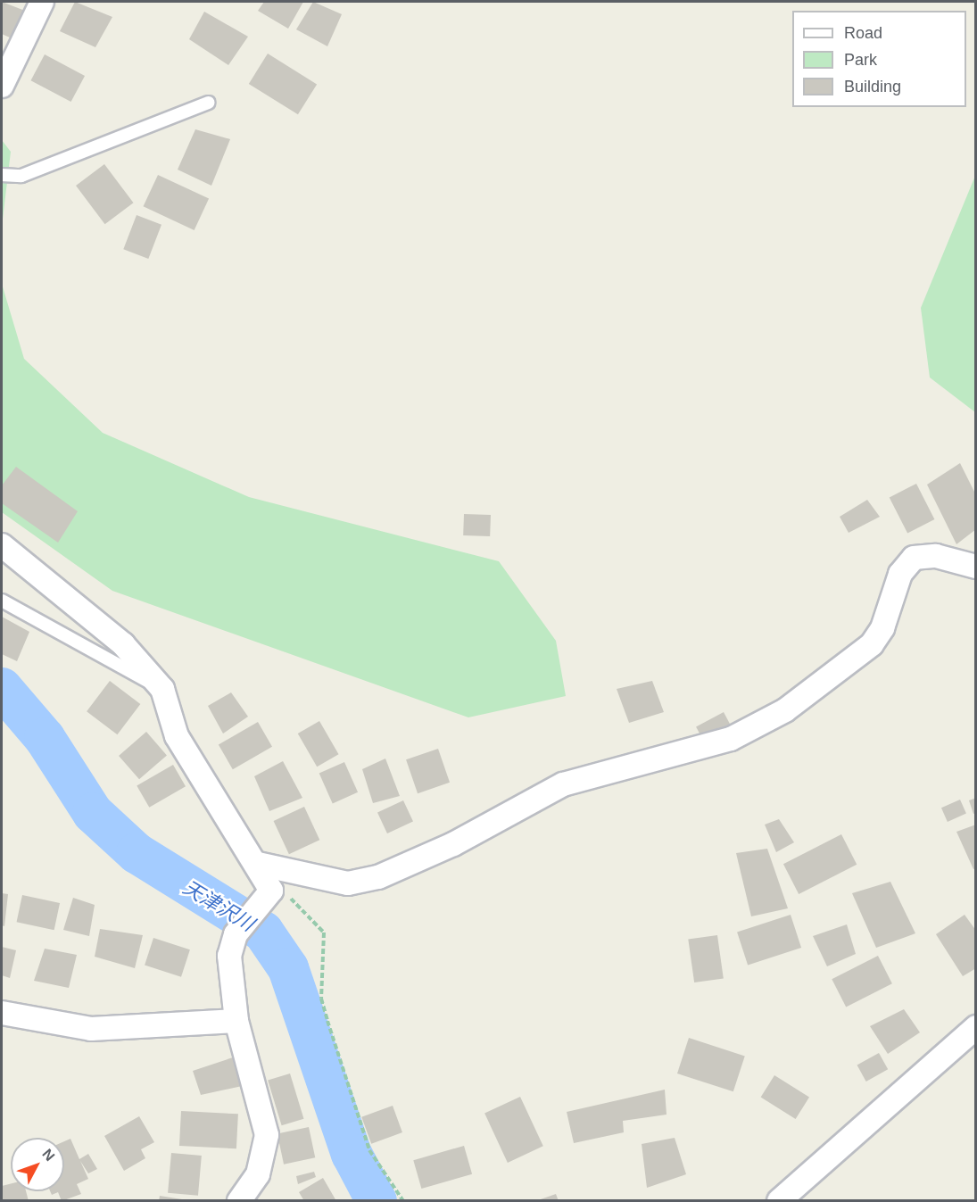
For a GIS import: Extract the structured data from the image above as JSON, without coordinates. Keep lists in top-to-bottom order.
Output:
{
  "water": ["天津沢川"],
  "legend": ["Road", "Park", "Building"],
  "north": "top right"
}
